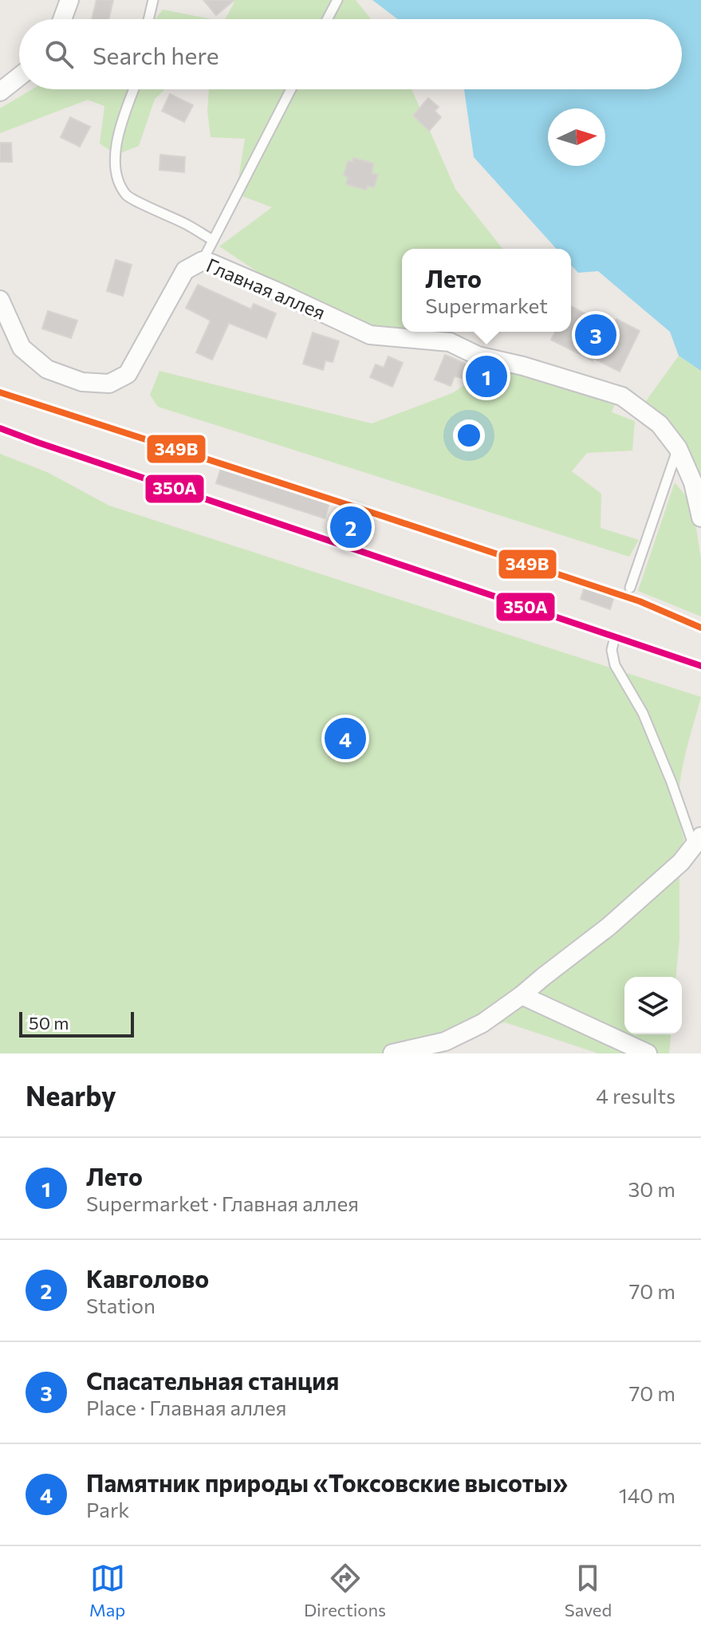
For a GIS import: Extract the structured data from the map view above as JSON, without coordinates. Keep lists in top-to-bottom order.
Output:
{
  "streets": {
    "street": ["Главная аллея"]
  },
  "lines": ["transit line 349В", "transit line 350А"],
  "scale_bar": "50 m",
  "north": "right",
  "page": {
    "search": "Search here",
    "popup": ["Лето", "Supermarket"],
    "pins": [
      "3",
      "1",
      "2",
      "4"
    ],
    "scale": "50 m",
    "heading": ["Nearby", "4 results"],
    "list": [
      {
        "mark": "1",
        "name": "Лето",
        "note": "Supermarket · Главная аллея",
        "value": "30 m"
      },
      {
        "mark": "2",
        "name": "Кавголово",
        "note": "Station",
        "value": "70 m"
      },
      {
        "mark": "3",
        "name": "Спасательная станция",
        "note": "Place · Главная аллея",
        "value": "70 m"
      },
      {
        "mark": "4",
        "name": "Памятник природы «Токсовские высоты»",
        "note": "Park",
        "value": "140 m"
      }
    ],
    "nav": ["Map", "Directions", "Saved"]
  }
}
